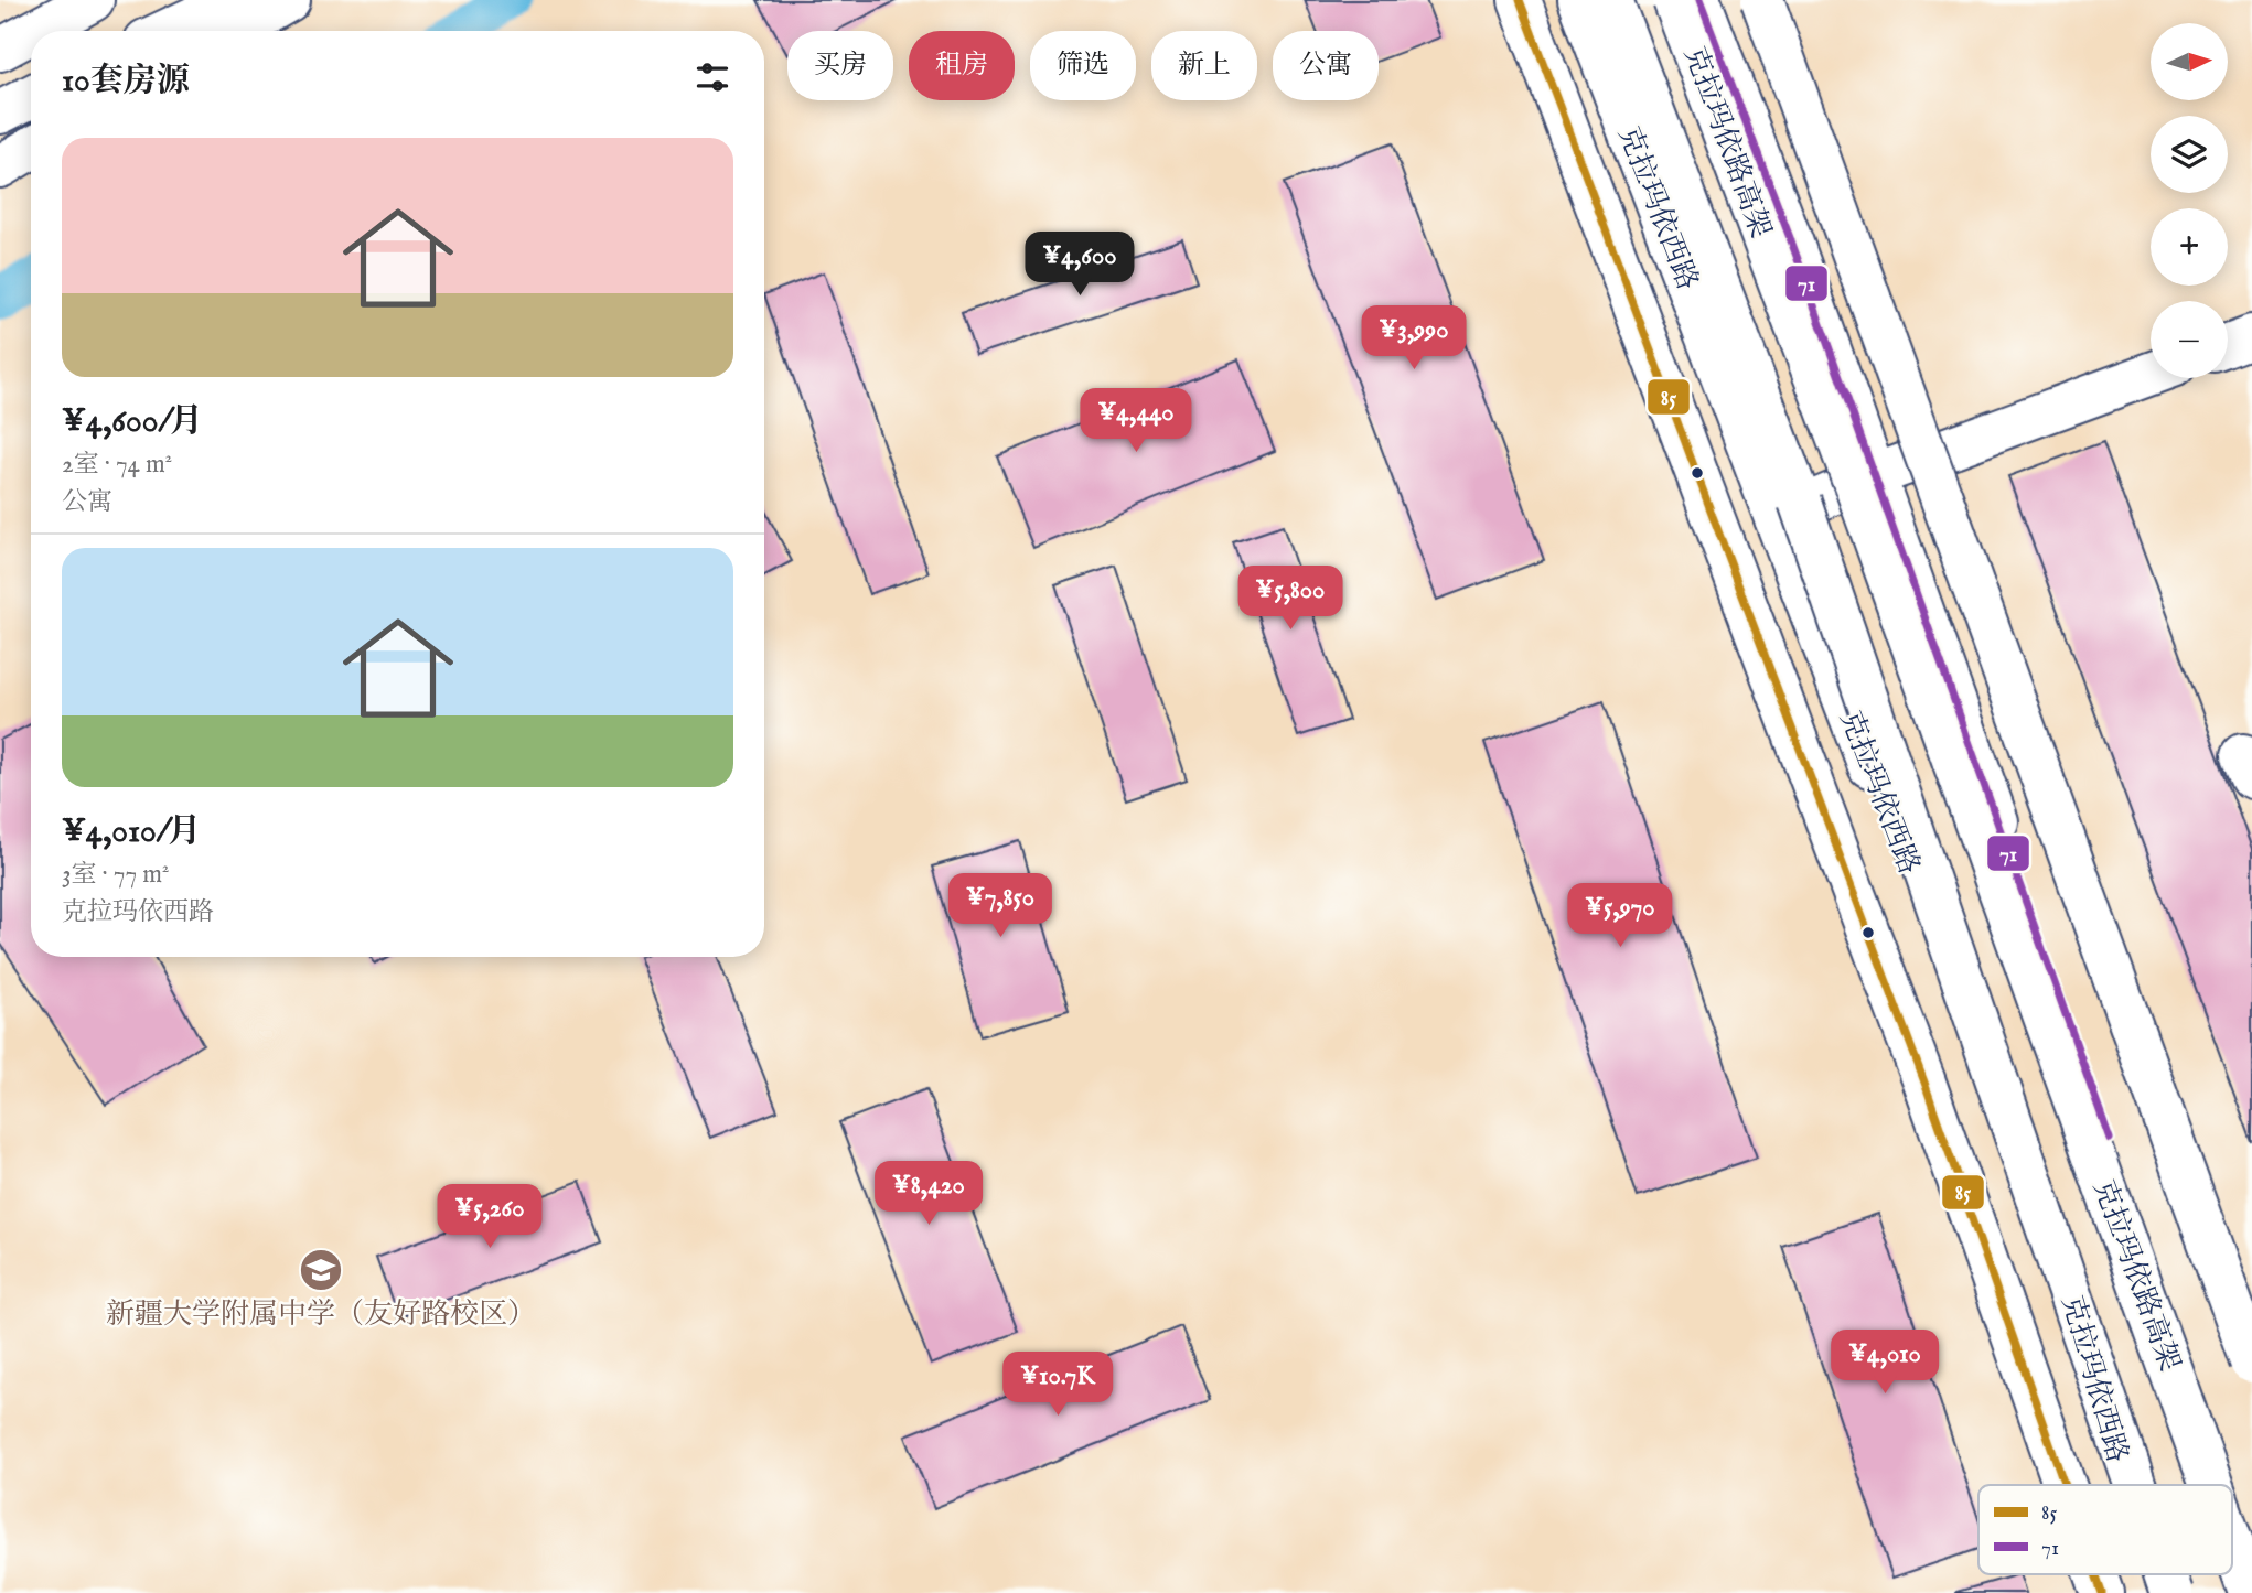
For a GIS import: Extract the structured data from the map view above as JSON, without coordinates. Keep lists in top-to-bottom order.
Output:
{
  "streets": {
    "main road": ["克拉玛依路高架", "克拉玛依西路"]
  },
  "crossings": [
    ["克拉玛依路高架", "克拉玛依西路"]
  ],
  "places": {
    "school or university": ["新疆大学附属中学（友好路校区）"]
  },
  "lines": ["transit line 85", "transit line 71"],
  "legend": ["85", "71"],
  "north": "right",
  "page": {
    "map_buttons": ["+", "−"],
    "chip": [
      "买房",
      "租房",
      "筛选",
      "新上",
      "公寓"
    ],
    "heading": "10套房源",
    "list": [
      {
        "name": "¥4,600/月",
        "note": "2室 · 74 m² · 公寓"
      },
      {
        "name": "¥4,010/月",
        "note": "3室 · 77 m² · 克拉玛依西路"
      }
    ],
    "price": [
      "¥4,600",
      "¥3,990",
      "¥4,440",
      "¥5,800",
      "¥7,850",
      "¥5,970",
      "¥8,420",
      "¥5,260",
      "¥4,010",
      "¥10.7K"
    ]
  }
}
